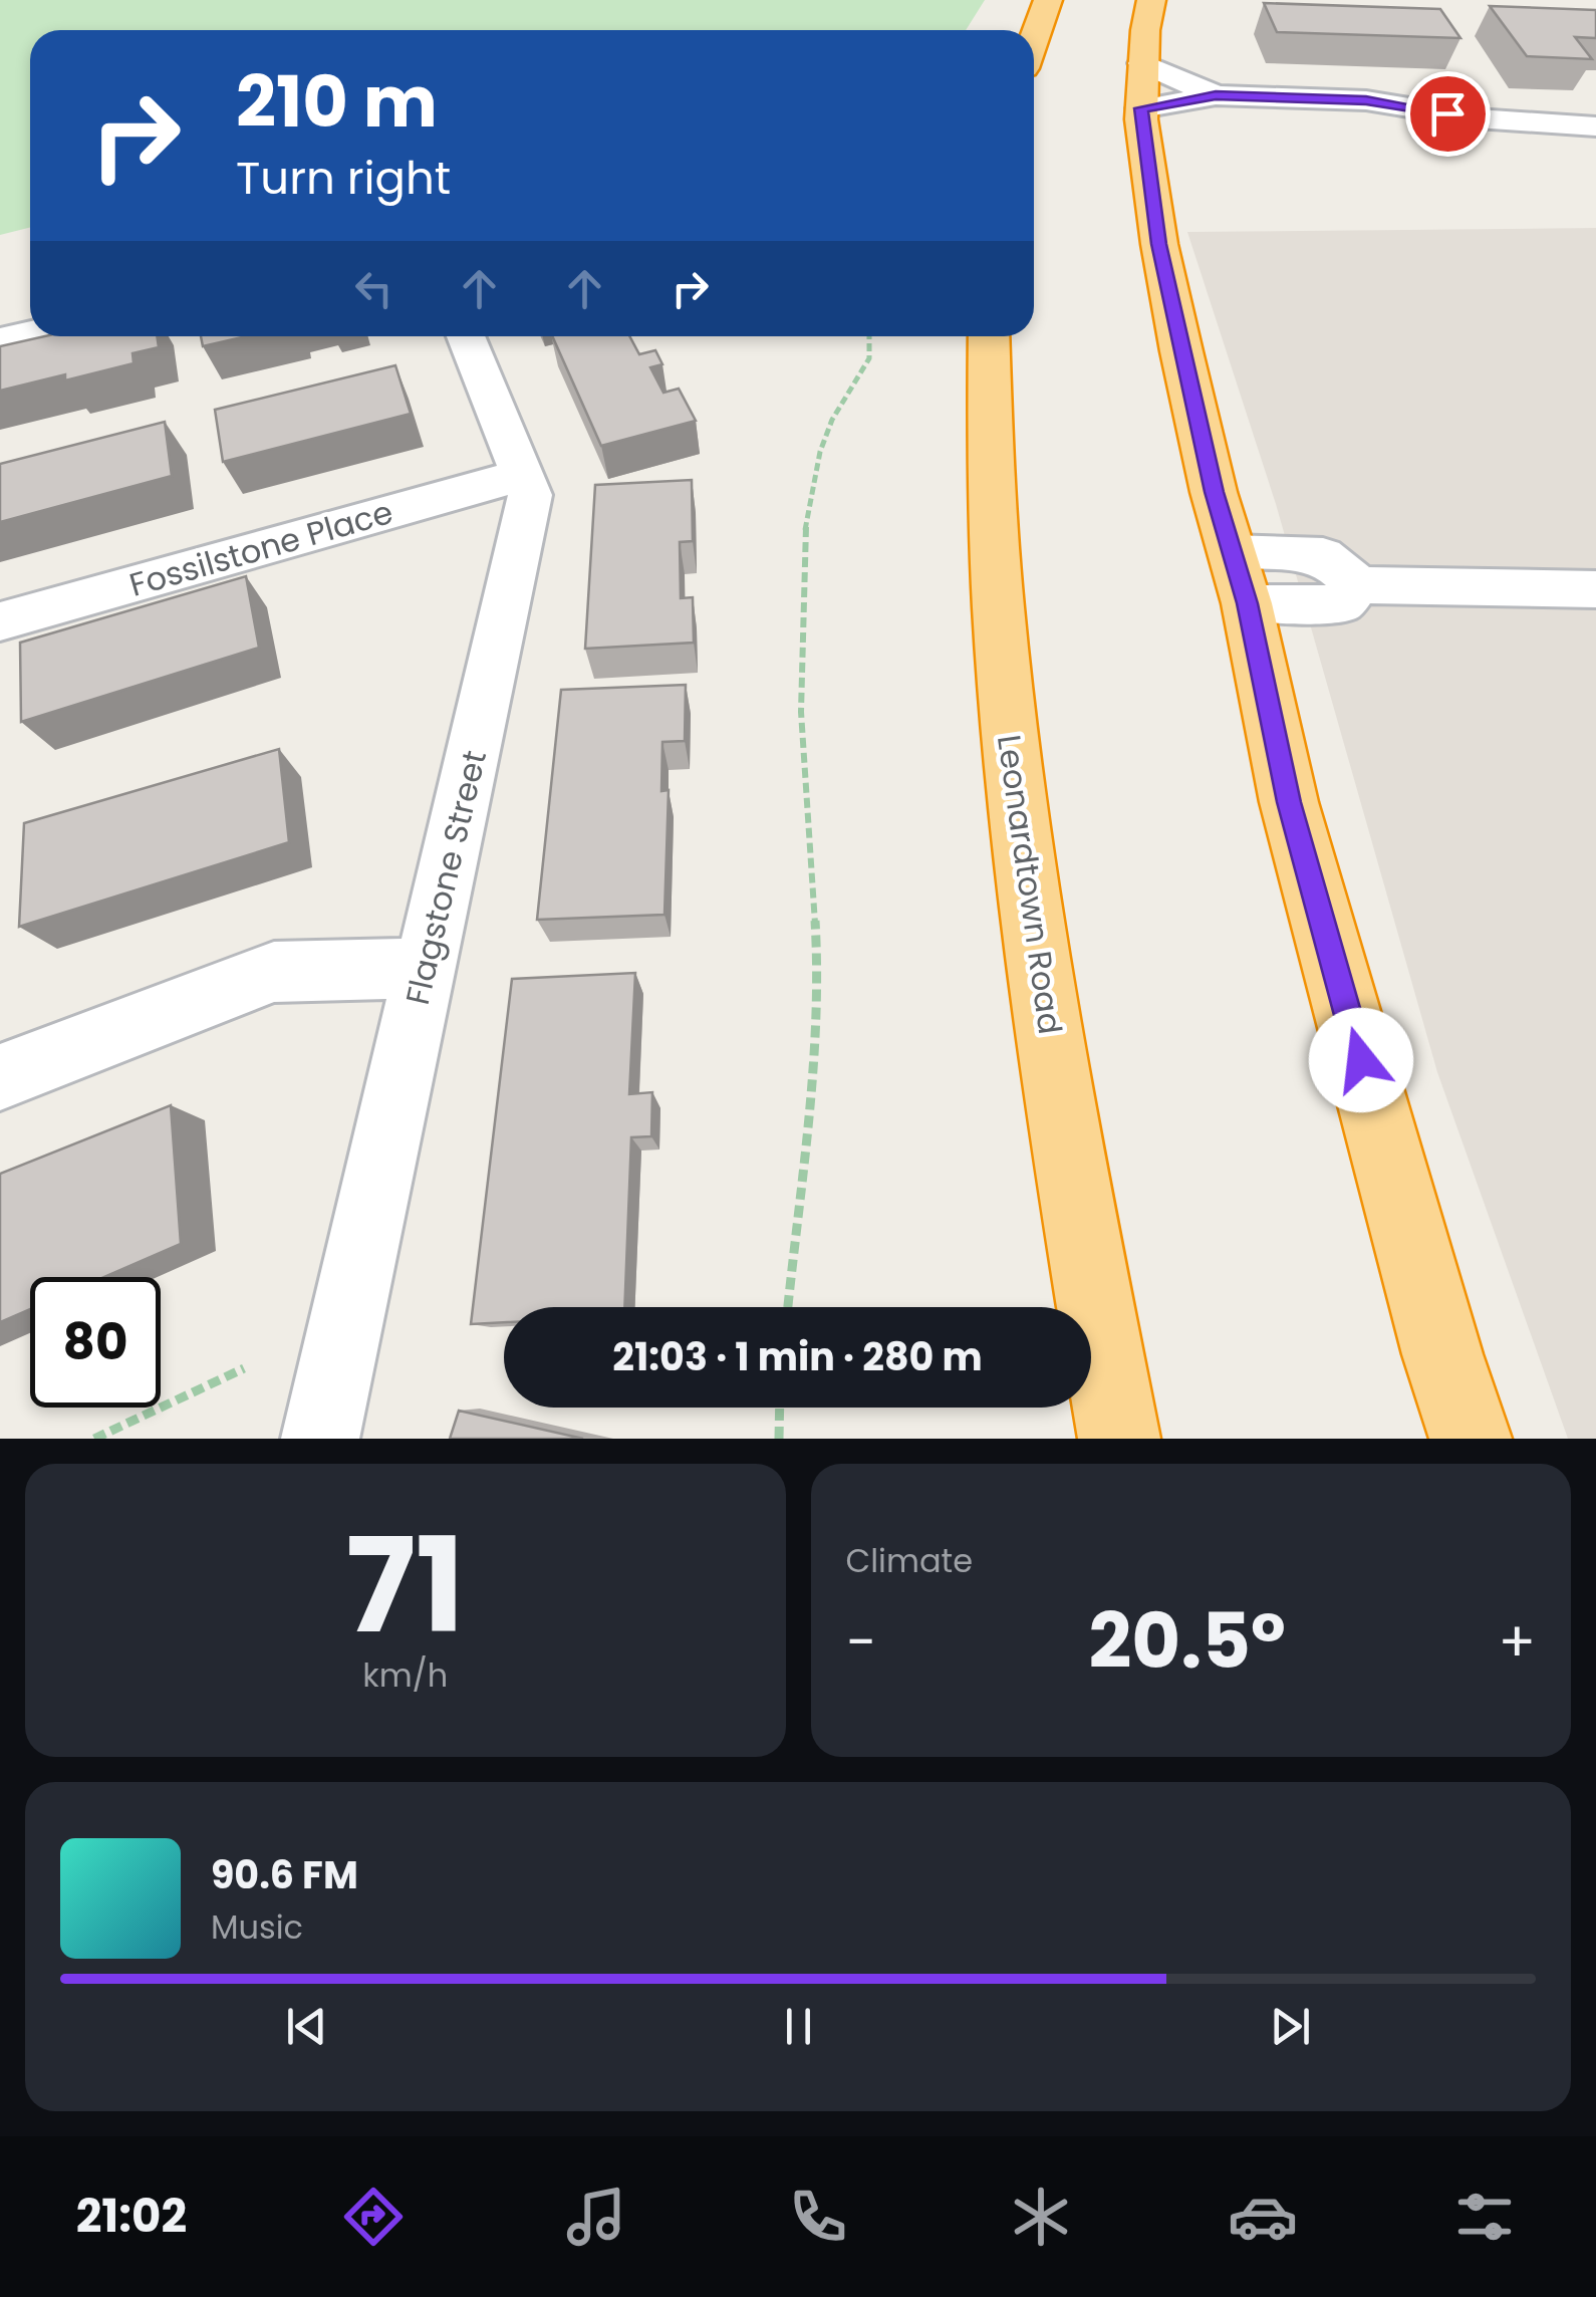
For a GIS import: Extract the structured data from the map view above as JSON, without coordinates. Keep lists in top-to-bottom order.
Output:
{
  "streets": {
    "highway": ["Leonardtown Road"],
    "street": ["Fossilstone Place", "Flagstone Street"]
  },
  "crossings": [
    ["Fossilstone Place", "Flagstone Street"]
  ],
  "page": {
    "turn": ["210 m", "Turn right"],
    "limit": "80",
    "trip": "21:03 · 1 min · 280 m",
    "tile": [
      ["71", "km/h"],
      "Climate"
    ],
    "heat": ["−", "20.5°", "+"],
    "song": ["90.6 FM", "Music"],
    "tabs": "21:02"
  }
}
